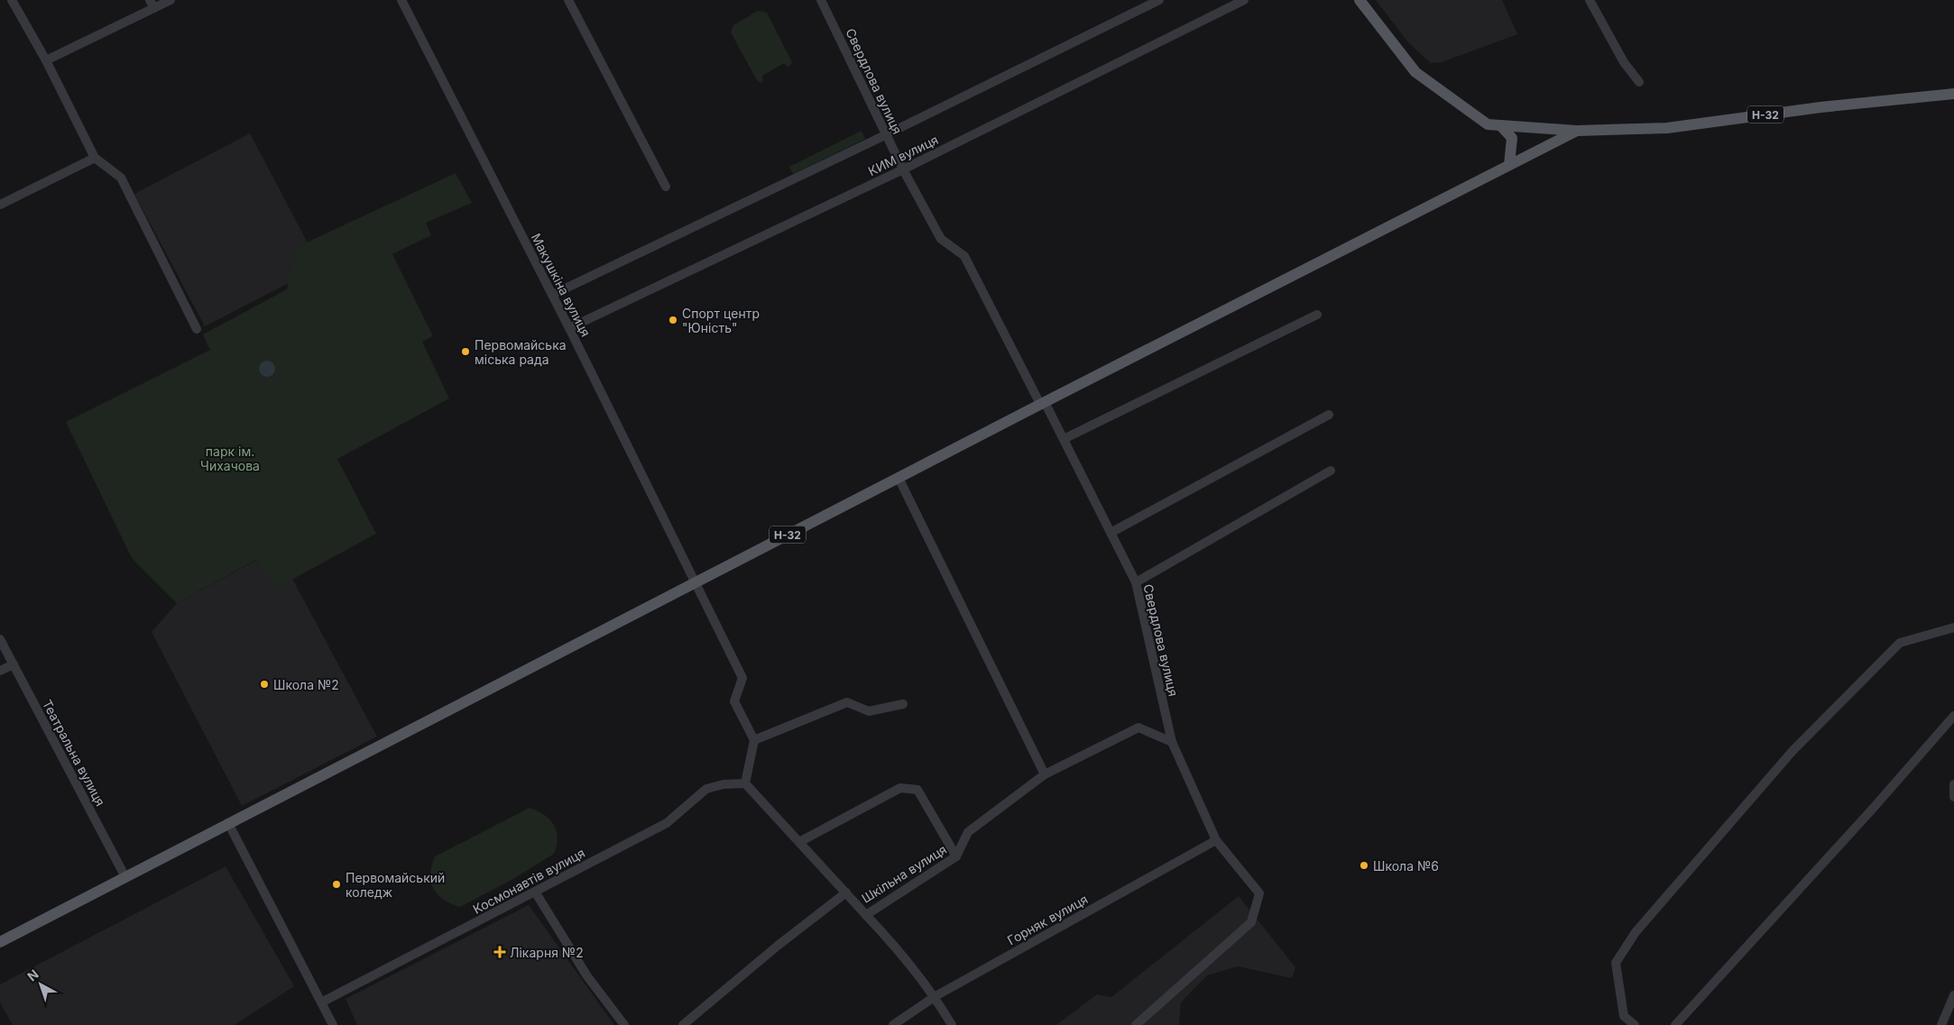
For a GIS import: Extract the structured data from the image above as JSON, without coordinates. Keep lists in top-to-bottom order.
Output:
{
  "streets": {
    "main road": ["Н-32"],
    "street": [
      "Свердлова вулиця",
      "КИМ вулиця",
      "Макушкіна вулиця",
      "Театральна вулиця",
      "Шкільна вулиця",
      "Космонавтів вулиця",
      "Горняк вулиця"
    ]
  },
  "crossings": [
    ["Свердлова вулиця", "Н-32"],
    ["Свердлова вулиця", "КИМ вулиця"],
    ["Свердлова вулиця", "Шкільна вулиця"],
    ["Свердлова вулиця", "Горняк вулиця"],
    ["Н-32", "Макушкіна вулиця"],
    ["Н-32", "Театральна вулиця"],
    ["КИМ вулиця", "Макушкіна вулиця"]
  ],
  "parks": ["парк ім. Чихачова"],
  "places": {
    "other": [
      "Спорт центр \"Юність\"",
      "Первомайська міська рада",
      "Школа №2",
      "Школа №6",
      "Первомайський коледж"
    ],
    "health": ["Лікарня №2"]
  },
  "north": "top left"
}
